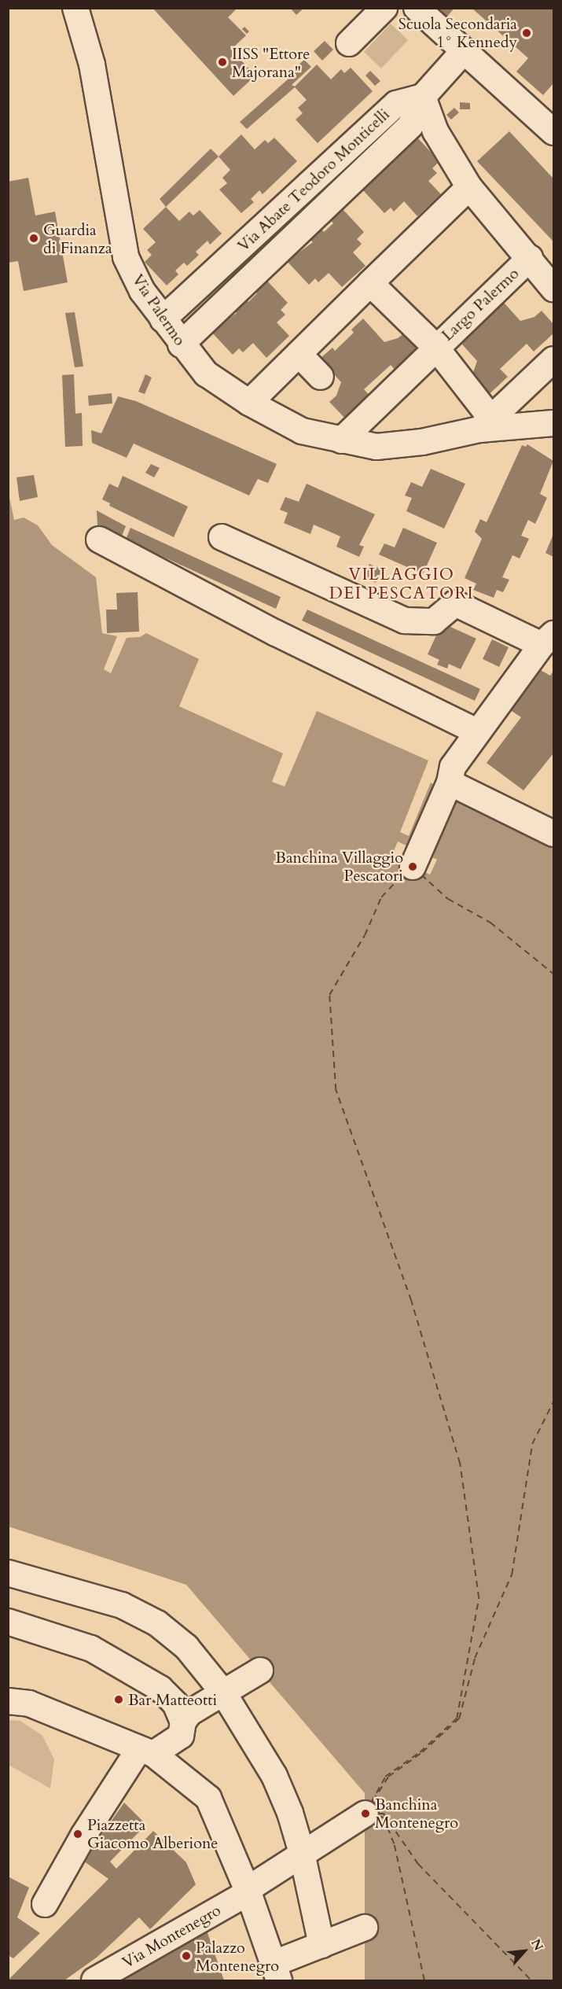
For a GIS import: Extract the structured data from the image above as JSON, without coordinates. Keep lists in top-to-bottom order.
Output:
{
  "streets": {
    "street": [
      "Via Abate Teodoro Monticelli",
      "Largo Palermo",
      "Via Palermo",
      "Via Montenegro"
    ]
  },
  "crossings": [
    ["Via Abate Teodoro Monticelli", "Largo Palermo"],
    ["Via Abate Teodoro Monticelli", "Via Palermo"]
  ],
  "districts": ["VILLAGGIO DEI PESCATORI"],
  "places": [
    "Scuola Secondaria 1° Kennedy",
    "IISS \"Ettore Majorana\"",
    "Guardia di Finanza",
    "Banchina Villaggio Pescatori",
    "Bar Matteotti",
    "Banchina Montenegro",
    "Piazzetta Giacomo Alberione",
    "Palazzo Montenegro"
  ],
  "north": "top right"
}
